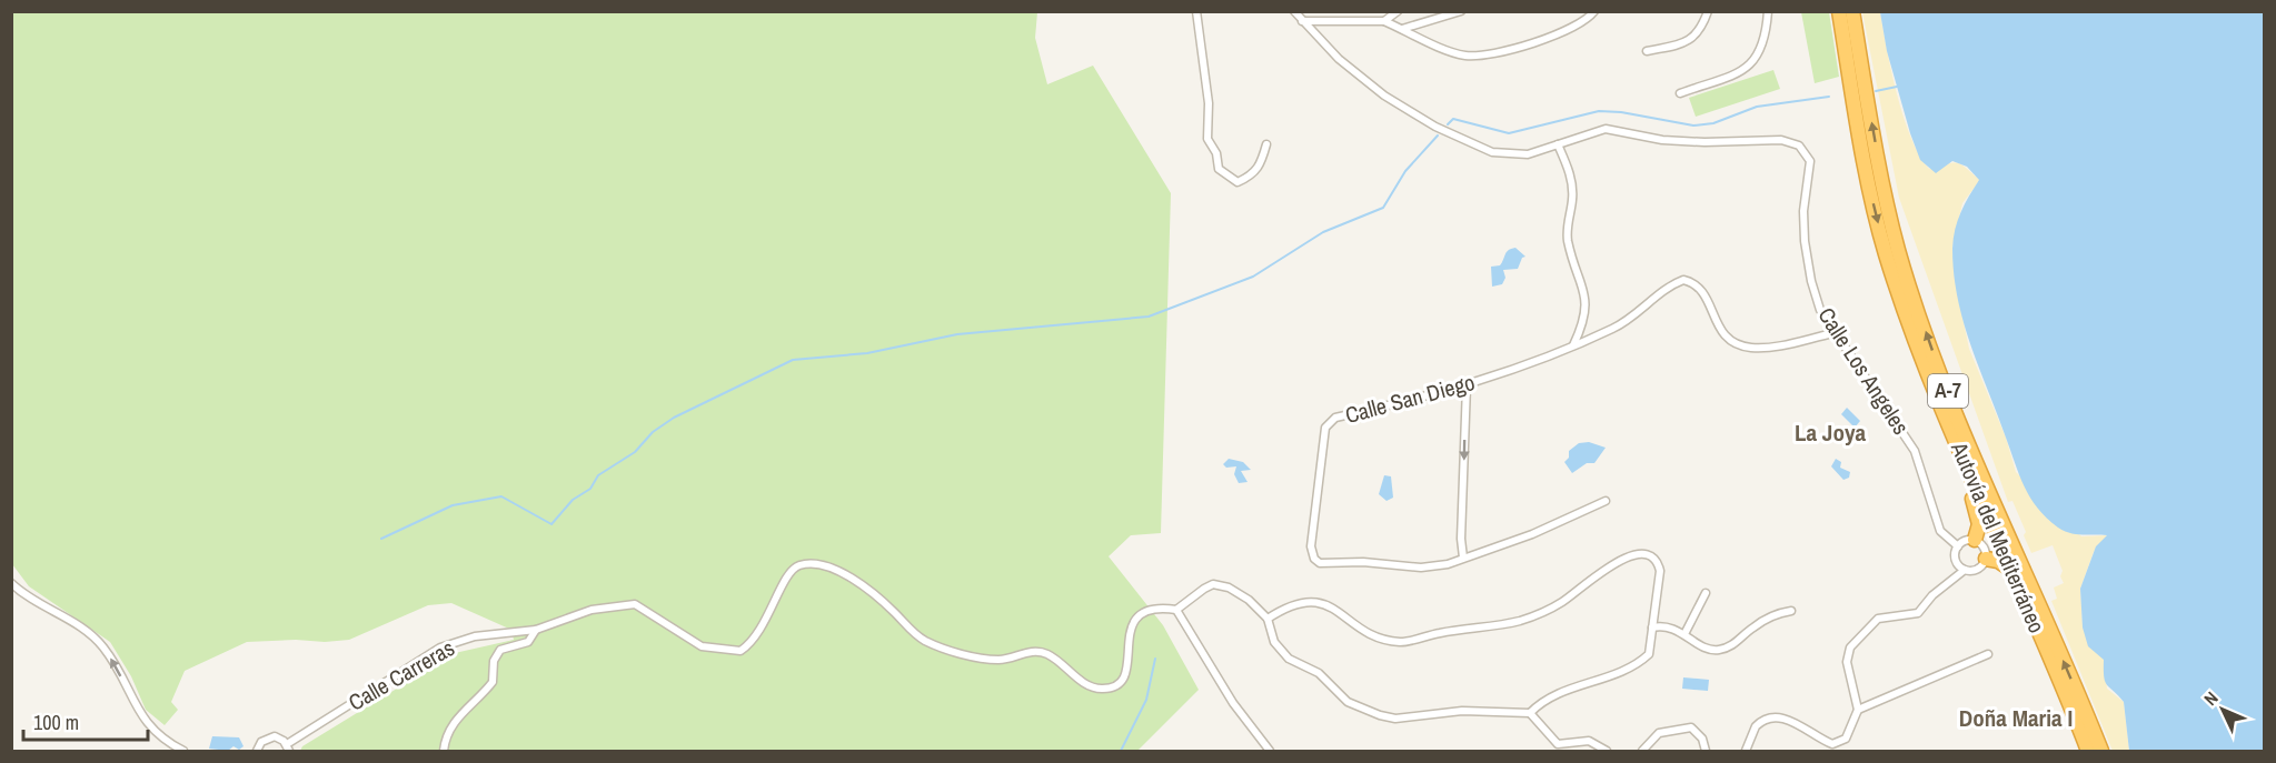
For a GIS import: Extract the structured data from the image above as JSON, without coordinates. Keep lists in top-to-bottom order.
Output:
{
  "streets": {
    "highway": ["A-7", "Autovía del Mediterráneo"],
    "street": ["Calle Los Angeles", "Calle San Diego", "Calle Carreras"]
  },
  "crossings": [
    ["Calle Los Angeles", "Calle San Diego"]
  ],
  "districts": ["La Joya", "Doña Maria I"],
  "scale_bar": "100 m",
  "north": "top left"
}
